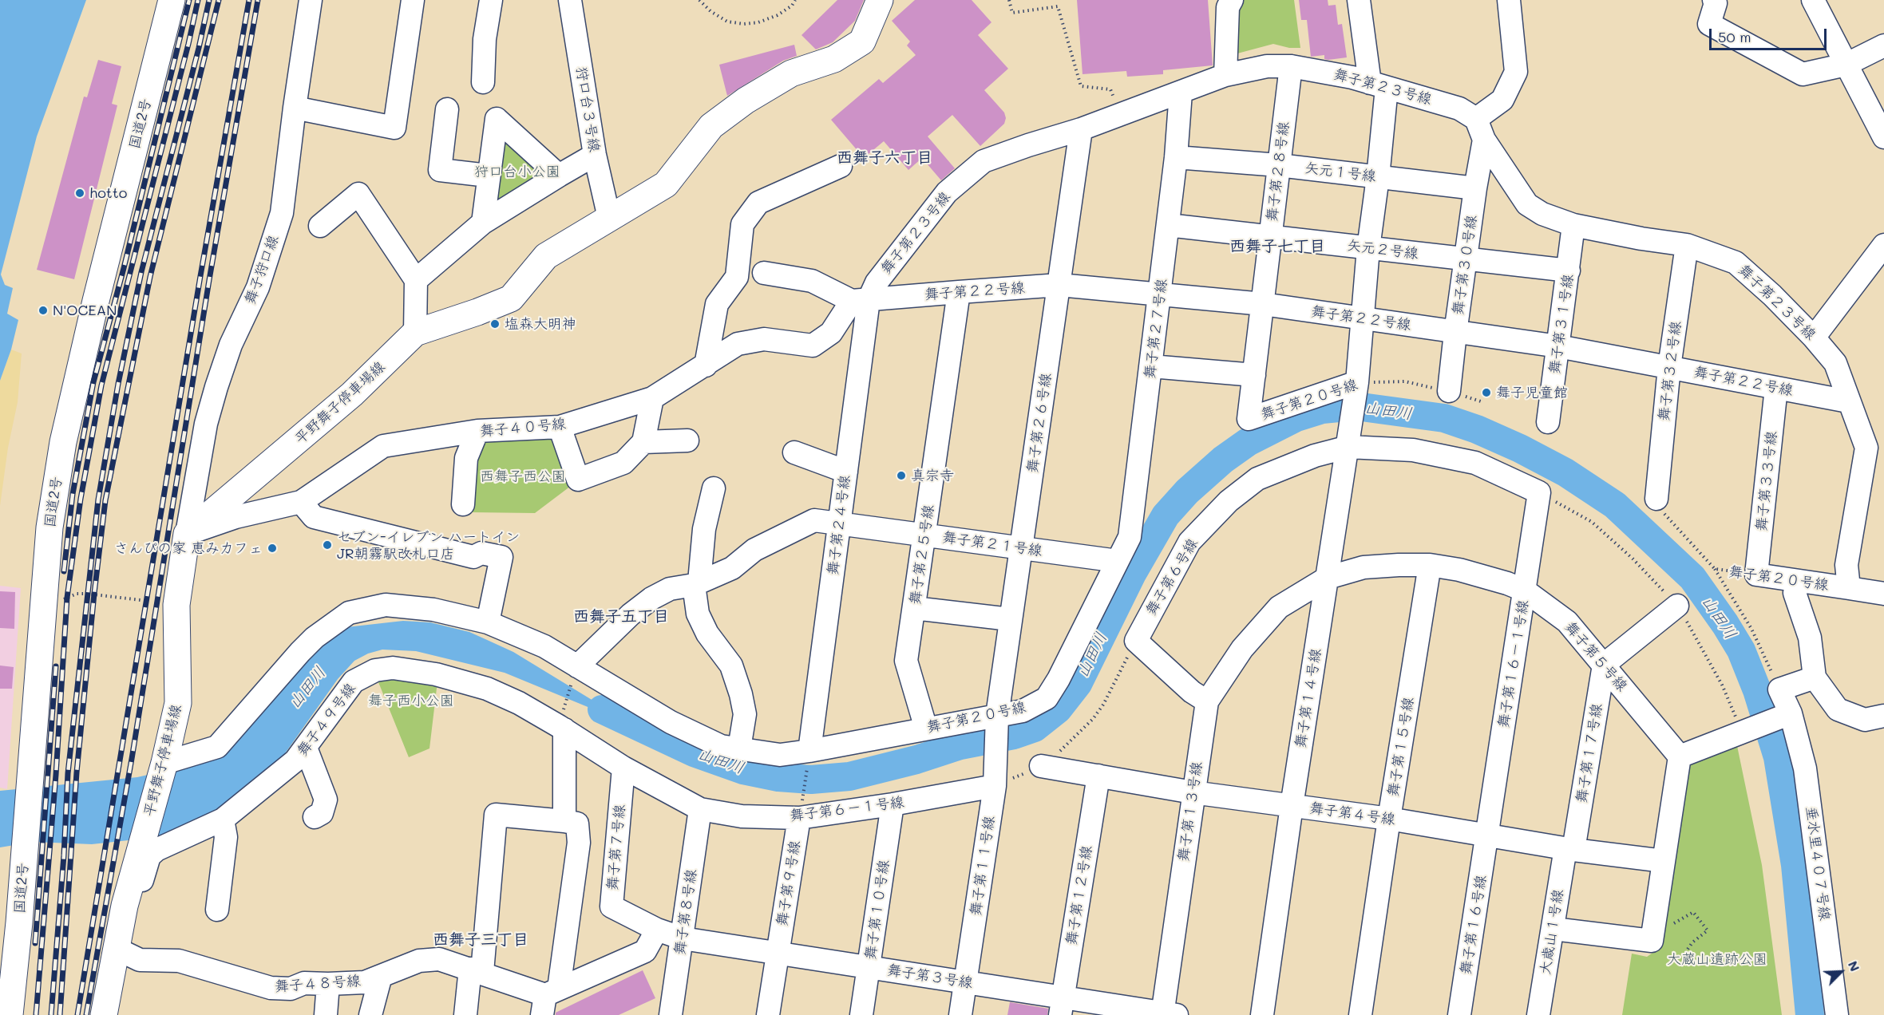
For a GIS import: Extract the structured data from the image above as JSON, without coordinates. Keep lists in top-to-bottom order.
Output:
{
  "streets": {
    "main road": ["国道2号", "平野舞子停車場線"],
    "street": [
      "舞子第２３号線",
      "狩口台３号線",
      "舞子第２８号線",
      "矢元１号線",
      "矢元２号線",
      "舞子第３０号線",
      "舞子狩口線",
      "舞子第２２号線",
      "舞子第３１号線",
      "舞子第２７号線",
      "舞子第３２号線",
      "舞子第２０号線",
      "舞子第２６号線",
      "舞子４０号線",
      "舞子第３３号線",
      "舞子第２４号線",
      "舞子第２１号線",
      "舞子第２５号線",
      "舞子第６号線",
      "舞子第５号線",
      "舞子第１６－１号線",
      "舞子第１４号線",
      "舞子４９号線",
      "舞子第１５号線",
      "舞子第１７号線",
      "舞子第６－１号線",
      "舞子第１３号線",
      "舞子第４号線",
      "舞子第７号線",
      "垂水里４０７号線",
      "舞子第１１号線",
      "舞子第９号線",
      "舞子第１２号線",
      "舞子第１０号線",
      "舞子第８号線",
      "舞子第１６号線",
      "大歳山１号線",
      "舞子第３号線",
      "舞子４８号線"
    ]
  },
  "crossings": [
    ["舞子第２３号線", "舞子第２８号線"],
    ["舞子第２３号線", "舞子第３０号線"],
    ["舞子第２３号線", "舞子第２２号線"],
    ["舞子第２３号線", "舞子第３１号線"],
    ["舞子第２３号線", "舞子第２７号線"],
    ["舞子第２３号線", "舞子第３２号線"],
    ["舞子第２３号線", "舞子第２６号線"],
    ["舞子第２３号線", "舞子４０号線"],
    ["舞子第２３号線", "舞子第２４号線"],
    ["舞子第２３号線", "舞子第１４号線"],
    ["狩口台３号線", "平野舞子停車場線"],
    ["舞子第２８号線", "矢元１号線"],
    ["舞子第２８号線", "矢元２号線"],
    ["舞子第２８号線", "舞子第２２号線"],
    ["舞子第２８号線", "舞子第２０号線"],
    ["矢元１号線", "舞子第３０号線"],
    ["矢元１号線", "舞子第２７号線"],
    ["矢元１号線", "舞子第１４号線"],
    ["矢元２号線", "舞子第３０号線"],
    ["矢元２号線", "舞子第３１号線"],
    ["矢元２号線", "舞子第２７号線"],
    ["矢元２号線", "舞子第１４号線"],
    ["舞子第３０号線", "舞子第２２号線"],
    ["舞子第３０号線", "舞子第２０号線"],
    ["舞子狩口線", "平野舞子停車場線"],
    ["舞子狩口線", "舞子４０号線"],
    ["舞子第２２号線", "舞子第３１号線"],
    ["舞子第２２号線", "舞子第２７号線"],
    ["舞子第２２号線", "舞子第３２号線"],
    ["舞子第２２号線", "舞子第２６号線"],
    ["舞子第２２号線", "舞子４０号線"],
    ["舞子第２２号線", "舞子第３３号線"],
    ["舞子第２２号線", "舞子第２４号線"],
    ["舞子第２２号線", "舞子第２５号線"],
    ["舞子第２２号線", "舞子第１４号線"],
    ["舞子第２７号線", "舞子第２０号線"],
    ["舞子第２７号線", "舞子第２１号線"],
    ["舞子第３２号線", "舞子第２０号線"],
    ["舞子第２０号線", "平野舞子停車場線"],
    ["舞子第２０号線", "舞子第２６号線"],
    ["舞子第２０号線", "舞子第３３号線"],
    ["舞子第２０号線", "舞子第２４号線"],
    ["舞子第２０号線", "舞子第２１号線"],
    ["舞子第２０号線", "舞子第２５号線"],
    ["舞子第２０号線", "舞子第１４号線"],
    ["舞子第２０号線", "舞子第１１号線"],
    ["平野舞子停車場線", "舞子４０号線"],
    ["平野舞子停車場線", "舞子４９号線"],
    ["平野舞子停車場線", "舞子４８号線"],
    ["舞子第２６号線", "舞子第２１号線"],
    ["舞子第２６号線", "舞子第１１号線"],
    ["舞子４０号線", "舞子第２４号線"],
    ["舞子第２４号線", "舞子第２１号線"],
    ["舞子第２１号線", "舞子第２５号線"],
    ["舞子第６号線", "舞子第１６－１号線"],
    ["舞子第６号線", "舞子第１４号線"],
    ["舞子第５号線", "舞子第１６－１号線"],
    ["舞子第５号線", "舞子第１４号線"],
    ["舞子第５号線", "舞子第１５号線"],
    ["舞子第５号線", "舞子第１７号線"],
    ["舞子第５号線", "舞子第１３号線"],
    ["舞子第１６－１号線", "舞子第４号線"],
    ["舞子第１６－１号線", "舞子第１６号線"],
    ["舞子第１４号線", "舞子第４号線"],
    ["舞子４９号線", "舞子第６－１号線"],
    ["舞子４９号線", "舞子第７号線"],
    ["舞子第１５号線", "舞子第４号線"],
    ["舞子第１７号線", "舞子第４号線"],
    ["舞子第１７号線", "大歳山１号線"],
    ["舞子第６－１号線", "舞子第７号線"],
    ["舞子第６－１号線", "舞子第１１号線"],
    ["舞子第６－１号線", "舞子第９号線"],
    ["舞子第６－１号線", "舞子第１０号線"],
    ["舞子第６－１号線", "舞子第８号線"],
    ["舞子第１３号線", "舞子第４号線"],
    ["舞子第１３号線", "舞子第３号線"],
    ["舞子第４号線", "舞子第１２号線"],
    ["舞子第４号線", "舞子第１６号線"],
    ["舞子第４号線", "大歳山１号線"],
    ["舞子第７号線", "舞子第８号線"],
    ["舞子第７号線", "舞子第３号線"],
    ["舞子第１１号線", "舞子第３号線"],
    ["舞子第９号線", "舞子第３号線"],
    ["舞子第１２号線", "舞子第３号線"],
    ["舞子第１０号線", "舞子第３号線"],
    ["舞子第８号線", "舞子第３号線"]
  ],
  "districts": [
    "西舞子六丁目",
    "西舞子七丁目",
    "西舞子五丁目",
    "西舞子三丁目"
  ],
  "water": ["山田川"],
  "parks": [
    "狩口台小公園",
    "西舞子西公園",
    "舞子西小公園",
    "大蔵山遺跡公園"
  ],
  "places": [
    "hotto",
    "N'OCEAN",
    "塩森大明神",
    "舞子児童館",
    "真宗寺",
    "セブン-イレブン ハートイン JR朝霧駅改札口店",
    "さんぴの家 恵みカフェ"
  ],
  "scale_bar": "50 m",
  "north": "top right"
}
